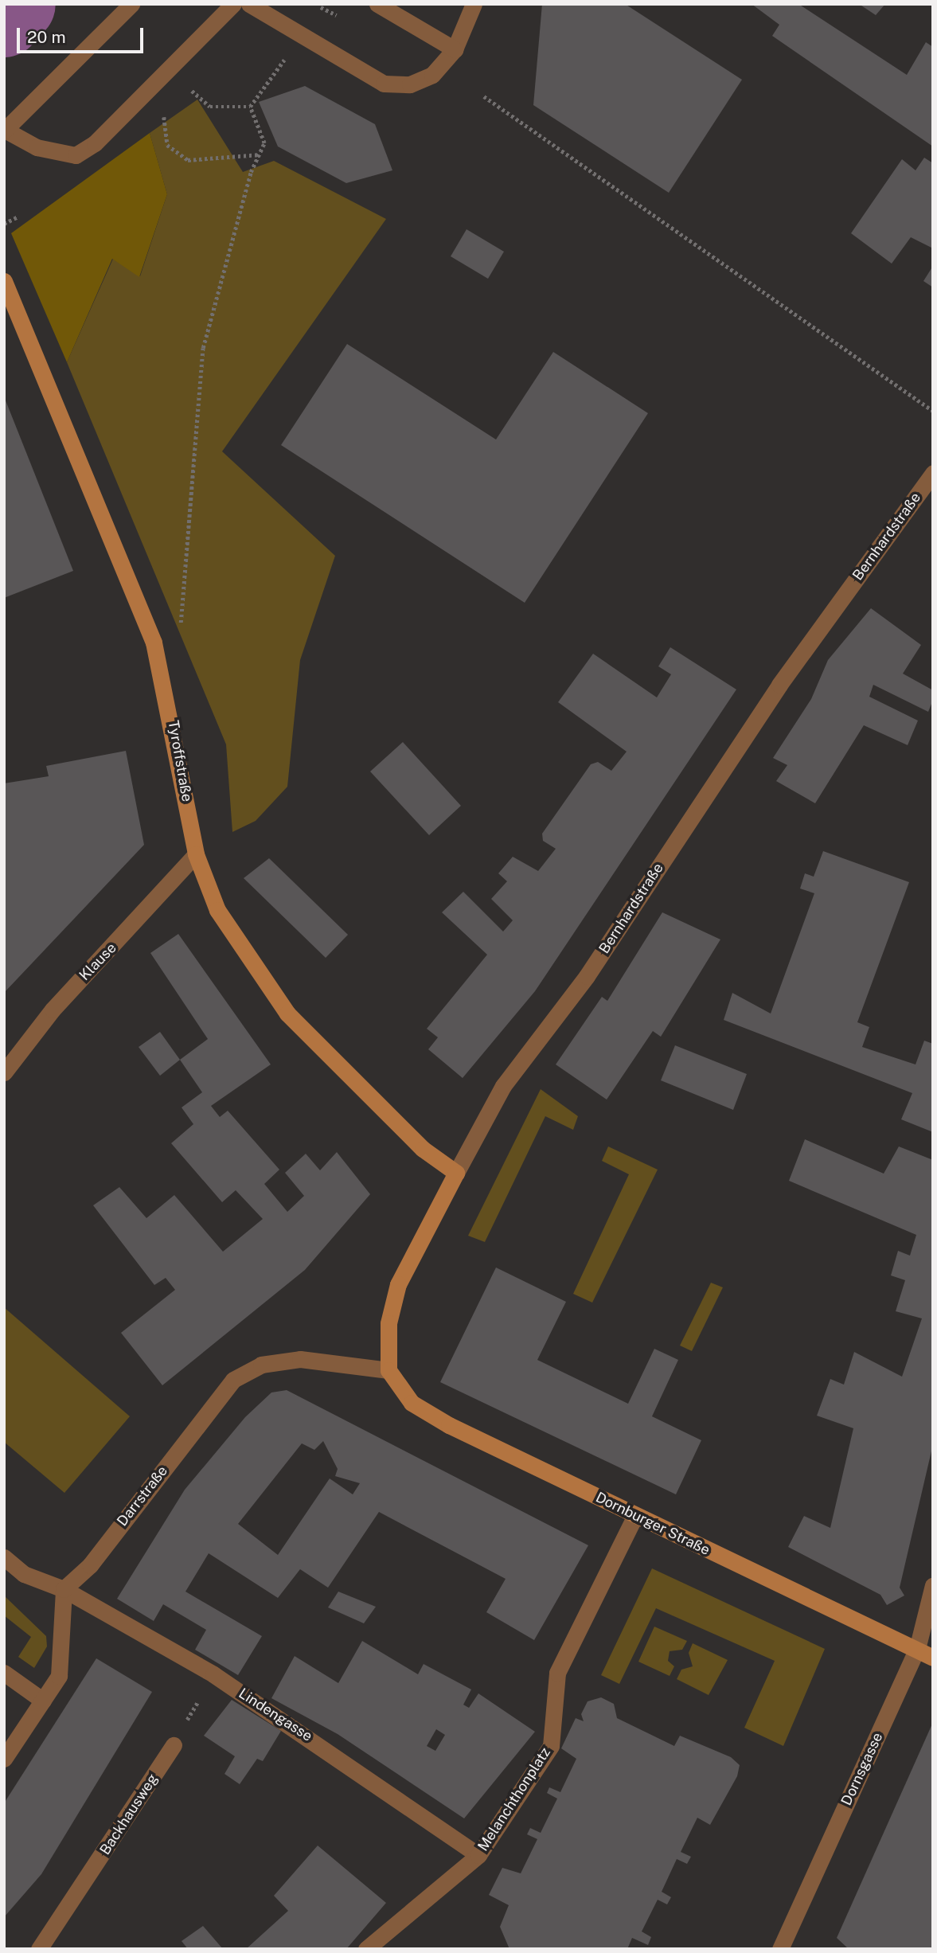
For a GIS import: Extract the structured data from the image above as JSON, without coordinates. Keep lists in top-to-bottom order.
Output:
{
  "streets": {
    "street": [
      "Bernhardstraße",
      "Tyroffstraße",
      "Klause",
      "Darrstraße",
      "Dornburger Straße",
      "Lindengasse",
      "Dornsgasse",
      "Melanchthonplatz",
      "Backhausweg"
    ]
  },
  "crossings": [
    ["Bernhardstraße", "Tyroffstraße"],
    ["Bernhardstraße", "Darrstraße"],
    ["Bernhardstraße", "Dornburger Straße"],
    ["Tyroffstraße", "Klause"],
    ["Darrstraße", "Dornburger Straße"],
    ["Darrstraße", "Lindengasse"],
    ["Dornburger Straße", "Dornsgasse"],
    ["Dornburger Straße", "Melanchthonplatz"],
    ["Lindengasse", "Melanchthonplatz"]
  ],
  "scale_bar": "20 m"
}
